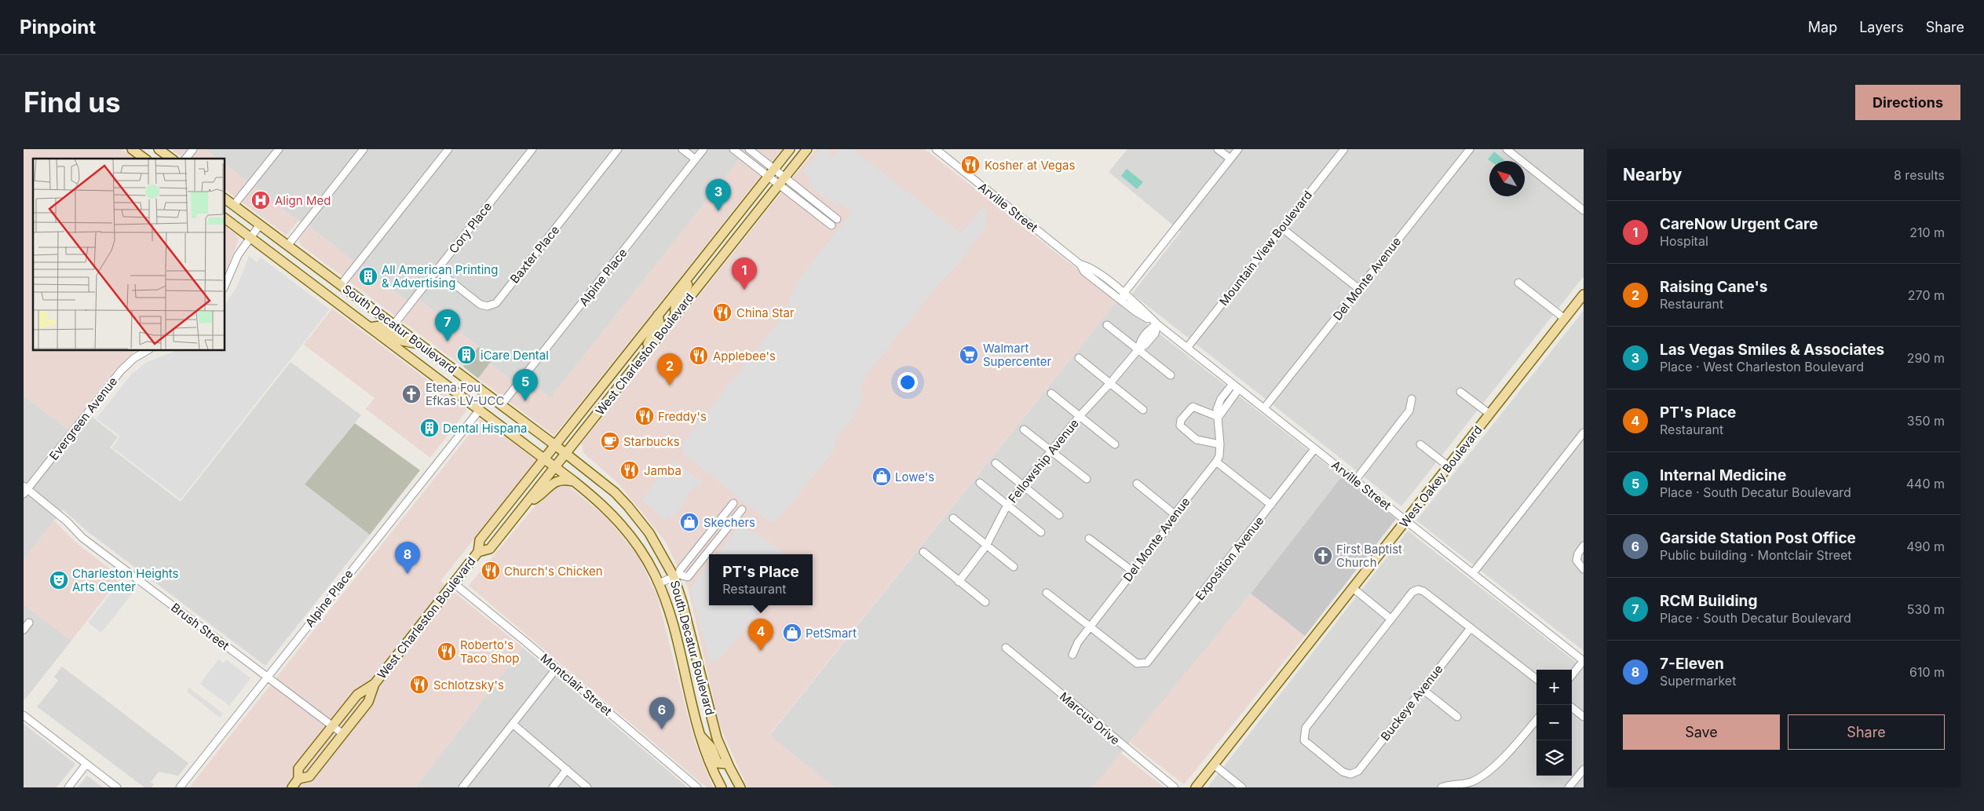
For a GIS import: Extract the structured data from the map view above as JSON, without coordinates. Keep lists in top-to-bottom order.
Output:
{
  "streets": {
    "main road": ["South Decatur Boulevard", "West Charleston Boulevard", "West Oakey Boulevard"],
    "street": [
      "Arville Street",
      "Cory Place",
      "Mountain View Boulevard",
      "Baxter Place",
      "Alpine Place",
      "Del Monte Avenue",
      "Evergreen Avenue",
      "Fellowship Avenue",
      "Exposition Avenue",
      "Brush Street",
      "Montclair Street",
      "Buckeye Avenue",
      "Marcus Drive"
    ]
  },
  "crossings": [
    ["Arville Street", "Mountain View Boulevard"],
    ["Arville Street", "Del Monte Avenue"],
    ["Arville Street", "Fellowship Avenue"],
    ["Arville Street", "West Oakey Boulevard"],
    ["Arville Street", "Exposition Avenue"],
    ["Cory Place", "Baxter Place"],
    ["Cory Place", "South Decatur Boulevard"],
    ["Alpine Place", "South Decatur Boulevard"],
    ["Alpine Place", "Brush Street"],
    ["Del Monte Avenue", "Exposition Avenue"],
    ["South Decatur Boulevard", "West Charleston Boulevard"],
    ["West Charleston Boulevard", "Brush Street"],
    ["West Charleston Boulevard", "Montclair Street"],
    ["Evergreen Avenue", "Brush Street"]
  ],
  "places": {
    "restaurant": [
      "Kosher at Vegas",
      "China Star",
      "Applebee's",
      "Freddy's",
      "Jamba",
      "Church's Chicken",
      "Roberto's Taco Shop",
      "Schlotzsky's"
    ],
    "hospital": ["Align Med"],
    "building": ["All American Printing & Advertising", "iCare Dental", "Dental Hispana"],
    "supermarket": ["Walmart Supercenter"],
    "church": ["Etena Fou Efkas LV-UCC", "First Baptist Church"],
    "cafe": ["Starbucks"],
    "shop": ["Lowe's", "Skechers", "PetSmart"],
    "theatre": ["Charleston Heights Arts Center"]
  },
  "north": "top left",
  "page": {
    "header": "Pinpoint",
    "nav": ["Map", "Layers", "Share"],
    "buttons": [
      "Directions",
      ["Save", "Share"]
    ],
    "title": "Find us",
    "heading": ["Nearby", "8 results"],
    "pins": [
      "3",
      "1",
      "7",
      "2",
      "5",
      "8",
      "4",
      "6"
    ],
    "list": [
      {
        "mark": "1",
        "name": "CareNow Urgent Care",
        "note": "Hospital",
        "value": "210 m"
      },
      {
        "mark": "2",
        "name": "Raising Cane's",
        "note": "Restaurant",
        "value": "270 m"
      },
      {
        "mark": "3",
        "name": "Las Vegas Smiles & Associates",
        "note": "Place · West Charleston Boulevard",
        "value": "290 m"
      },
      {
        "mark": "4",
        "name": "PT's Place",
        "note": "Restaurant",
        "value": "350 m"
      },
      {
        "mark": "5",
        "name": "Internal Medicine",
        "note": "Place · South Decatur Boulevard",
        "value": "440 m"
      },
      {
        "mark": "6",
        "name": "Garside Station Post Office",
        "note": "Public building · Montclair Street",
        "value": "490 m"
      },
      {
        "mark": "7",
        "name": "RCM Building",
        "note": "Place · South Decatur Boulevard",
        "value": "530 m"
      },
      {
        "mark": "8",
        "name": "7-Eleven",
        "note": "Supermarket",
        "value": "610 m"
      }
    ],
    "popup": ["PT's Place", "Restaurant"],
    "map_buttons": ["+", "−"]
  }
}
